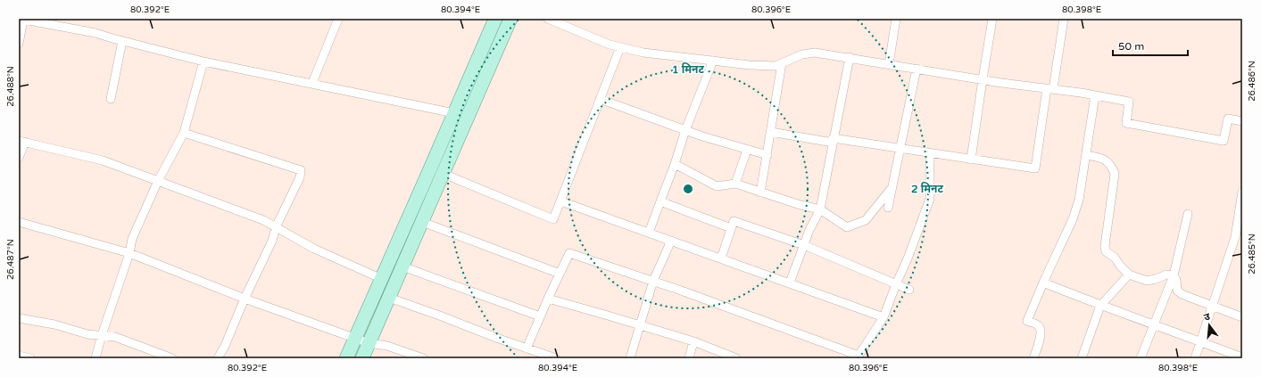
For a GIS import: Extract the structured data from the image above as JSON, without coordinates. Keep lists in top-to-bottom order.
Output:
{
  "scale_bar": "50 m",
  "north": "top",
  "coordinates": [
    "80.392°E",
    "80.394°E",
    "80.396°E",
    "80.398°E",
    "26.486°N",
    "26.488°N",
    "26.485°N",
    "26.487°N"
  ],
  "rings": ["1 मिनट", "2 मिनट"]
}
